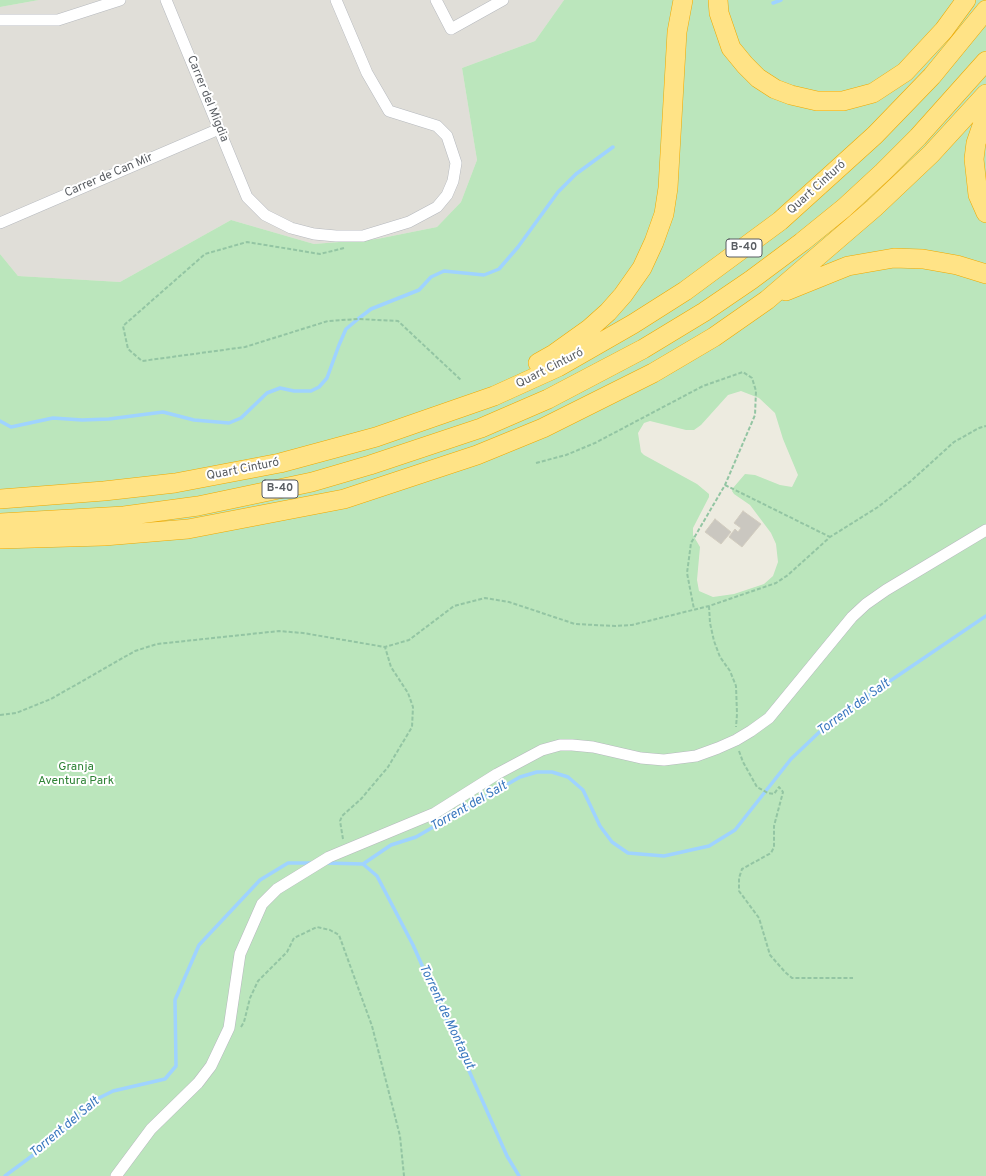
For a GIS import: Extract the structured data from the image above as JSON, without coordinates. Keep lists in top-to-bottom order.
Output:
{
  "streets": {
    "highway": ["Quart Cinturó", "B-40"],
    "street": ["Carrer del Migdia", "Carrer de Can Mir"]
  },
  "crossings": [
    ["Carrer del Migdia", "Carrer de Can Mir"]
  ],
  "water": ["Torrent del Salt", "Torrent de Montagut"],
  "parks": ["Granja Aventura Park"]
}
